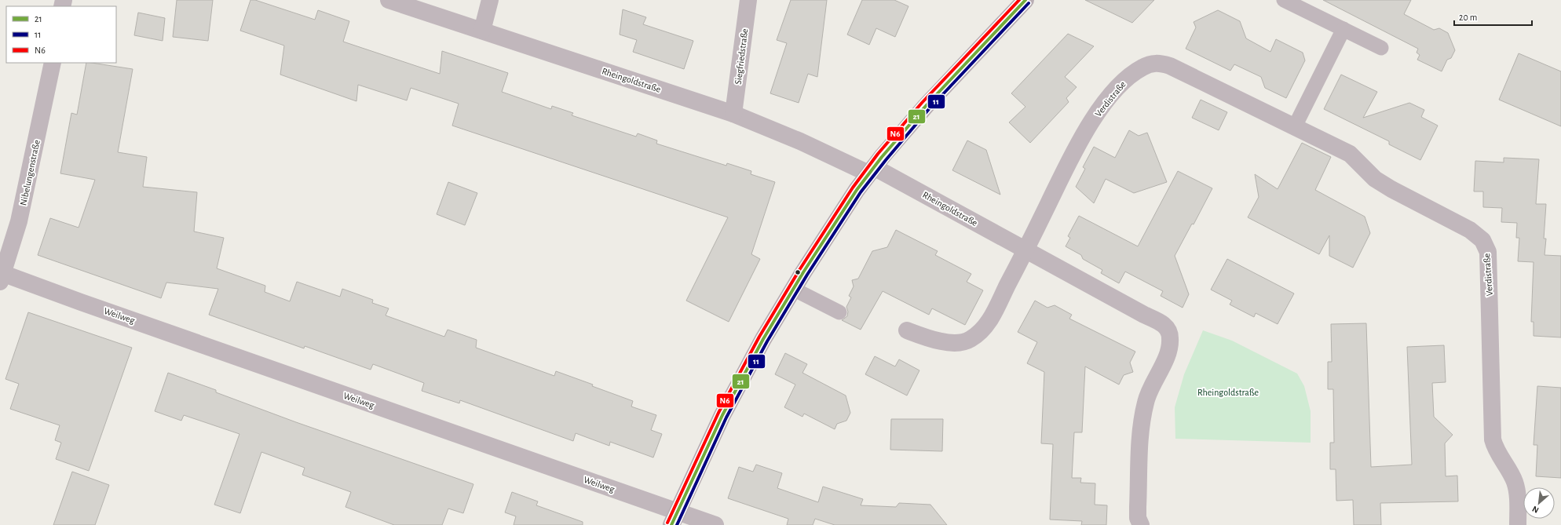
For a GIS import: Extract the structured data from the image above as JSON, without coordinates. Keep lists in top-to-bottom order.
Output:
{
  "streets": {
    "street": [
      "Siegfriedstraße",
      "Rheingoldstraße",
      "Verdistraße",
      "Nibelungenstraße",
      "Weilweg"
    ]
  },
  "crossings": [
    ["Siegfriedstraße", "Rheingoldstraße"],
    ["Rheingoldstraße", "Verdistraße"],
    ["Nibelungenstraße", "Weilweg"]
  ],
  "parks": ["Rheingoldstraße"],
  "lines": ["transit line 21", "transit line N6", "transit line 11"],
  "legend": ["21", "11", "N6"],
  "scale_bar": "20 m",
  "north": "bottom left"
}
